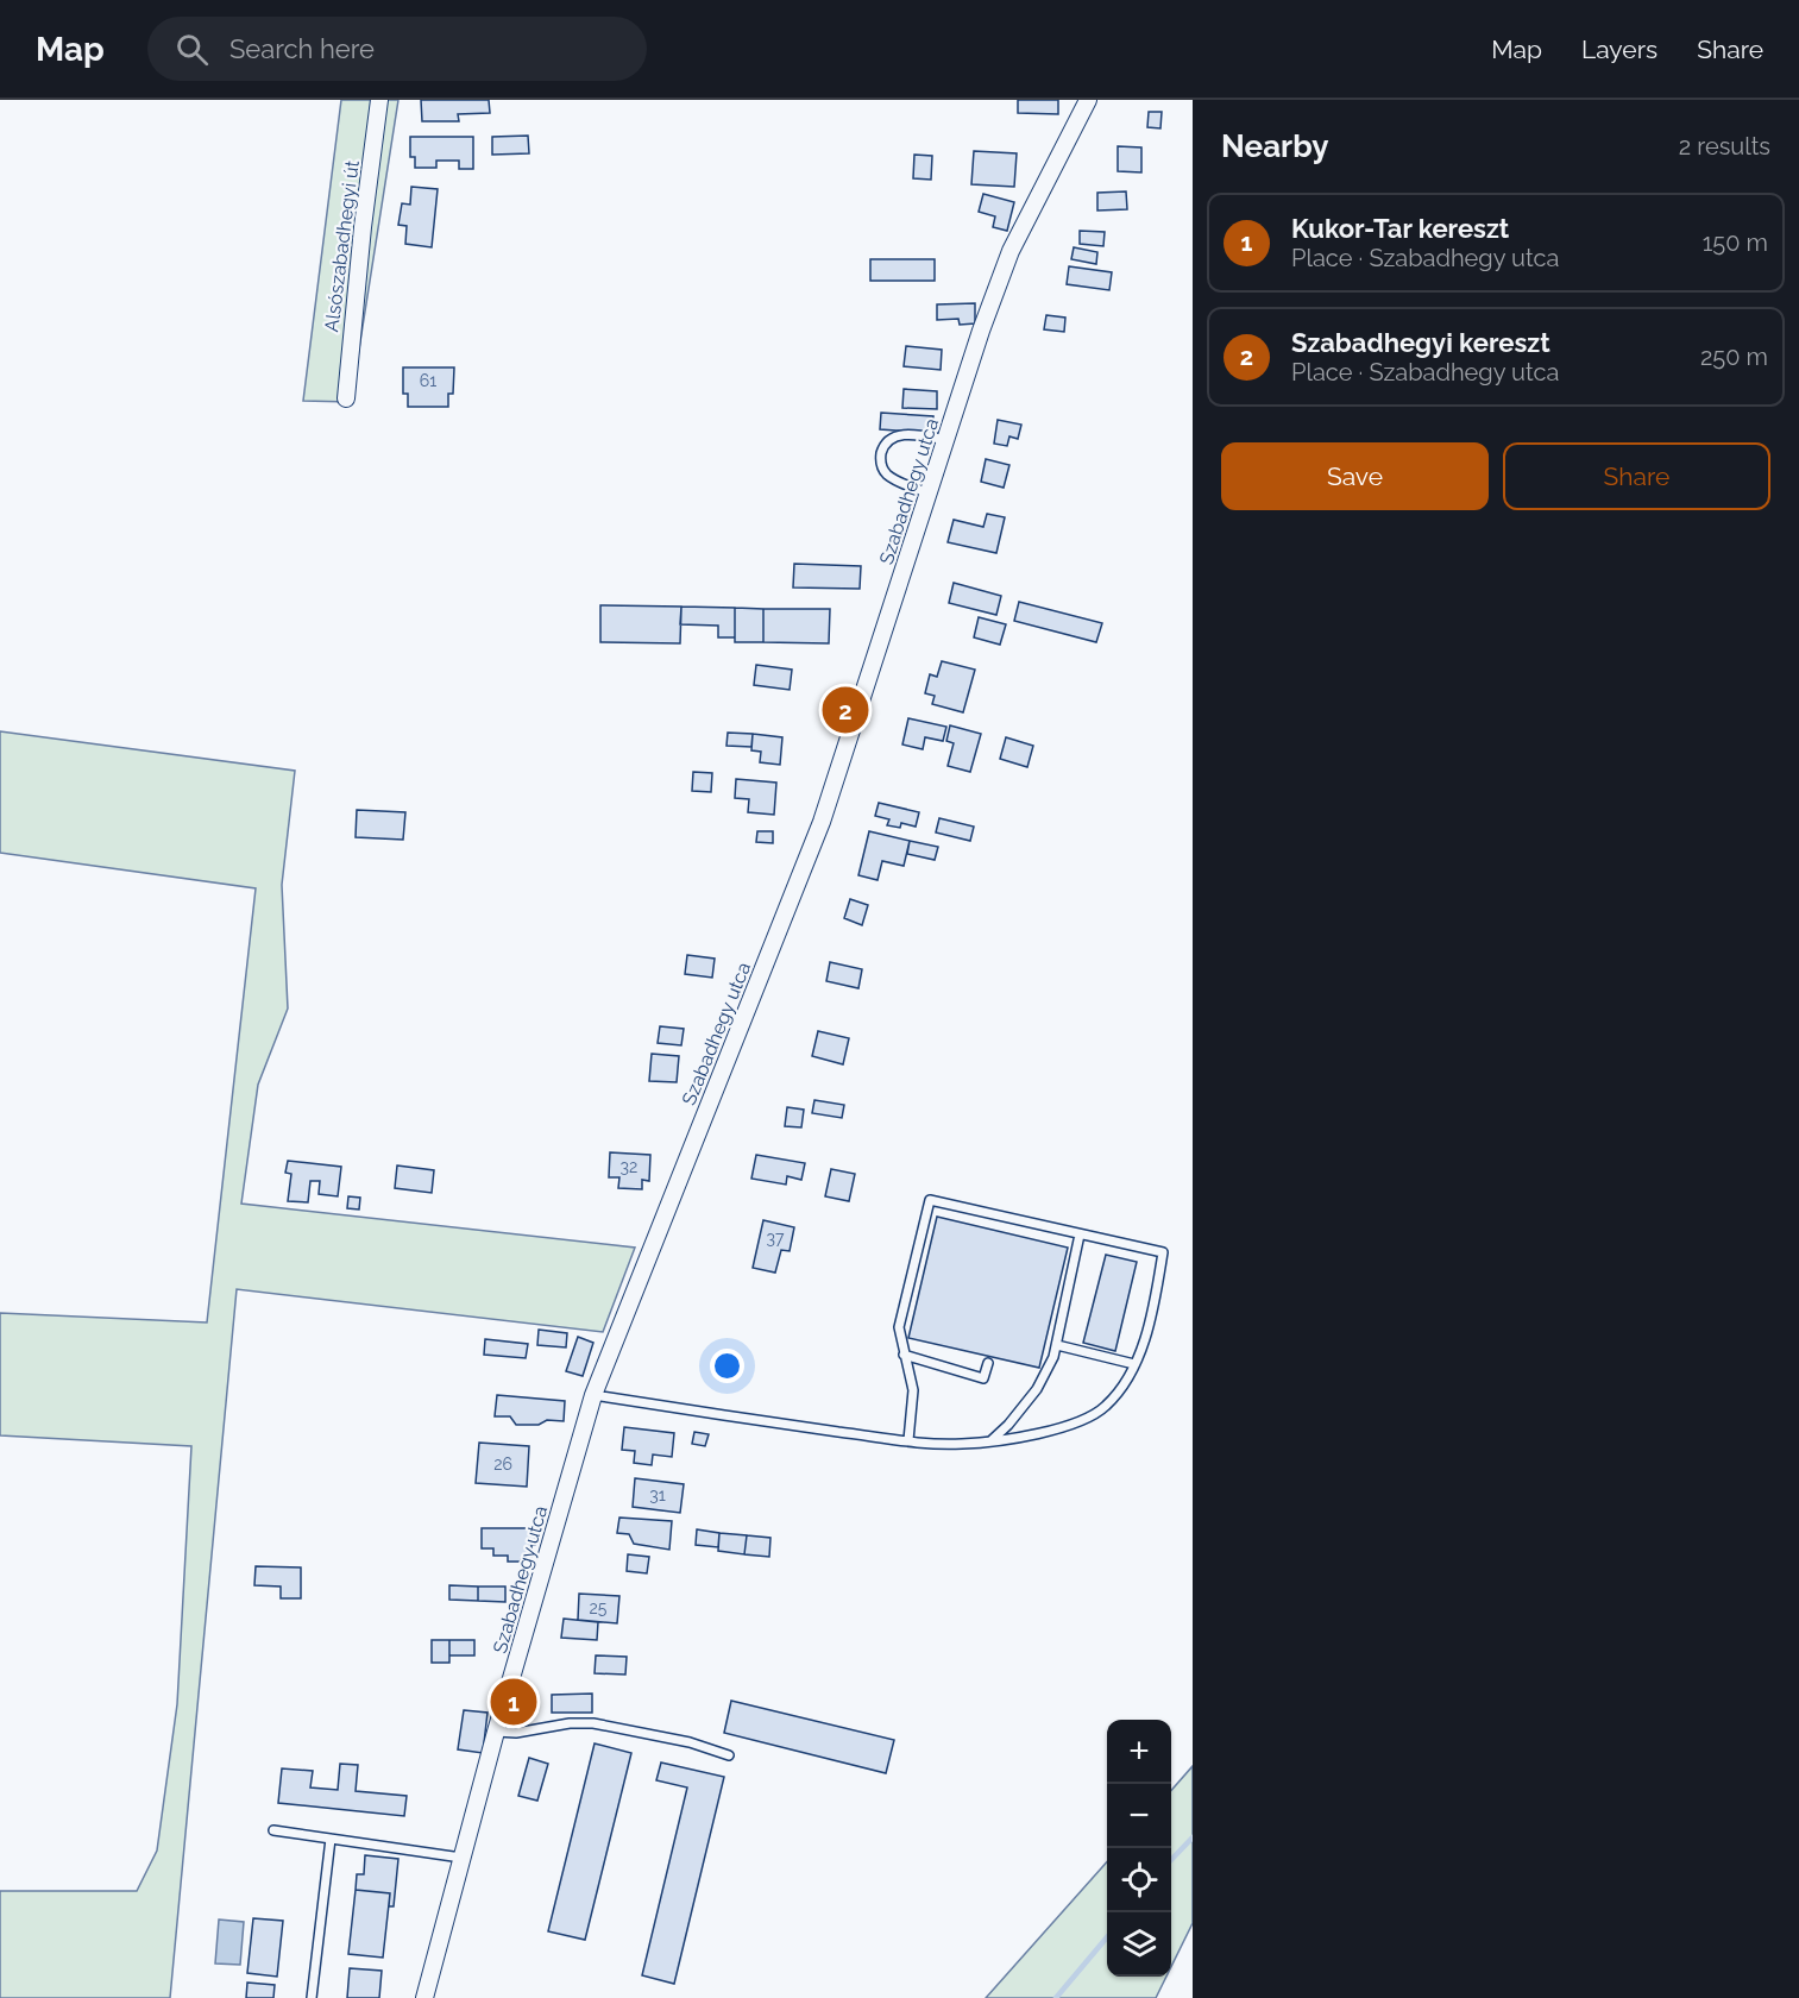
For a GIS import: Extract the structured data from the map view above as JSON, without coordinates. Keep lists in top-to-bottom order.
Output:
{
  "streets": {
    "street": ["Alsószabadhegyi út", "Szabadhegy utca"]
  },
  "house_numbers": [
    "61",
    "32",
    "37",
    "26",
    "31",
    "25"
  ],
  "page": {
    "header": "Map",
    "search": "Search here",
    "nav": ["Map", "Layers", "Share"],
    "heading": ["Nearby", "2 results"],
    "list": [
      {
        "mark": "1",
        "name": "Kukor-Tar kereszt",
        "note": "Place · Szabadhegy utca",
        "value": "150 m"
      },
      {
        "mark": "2",
        "name": "Szabadhegyi kereszt",
        "note": "Place · Szabadhegy utca",
        "value": "250 m"
      }
    ],
    "buttons": ["Save", "Share"],
    "pins": ["2", "1"],
    "map_buttons": ["+", "−"]
  }
}
